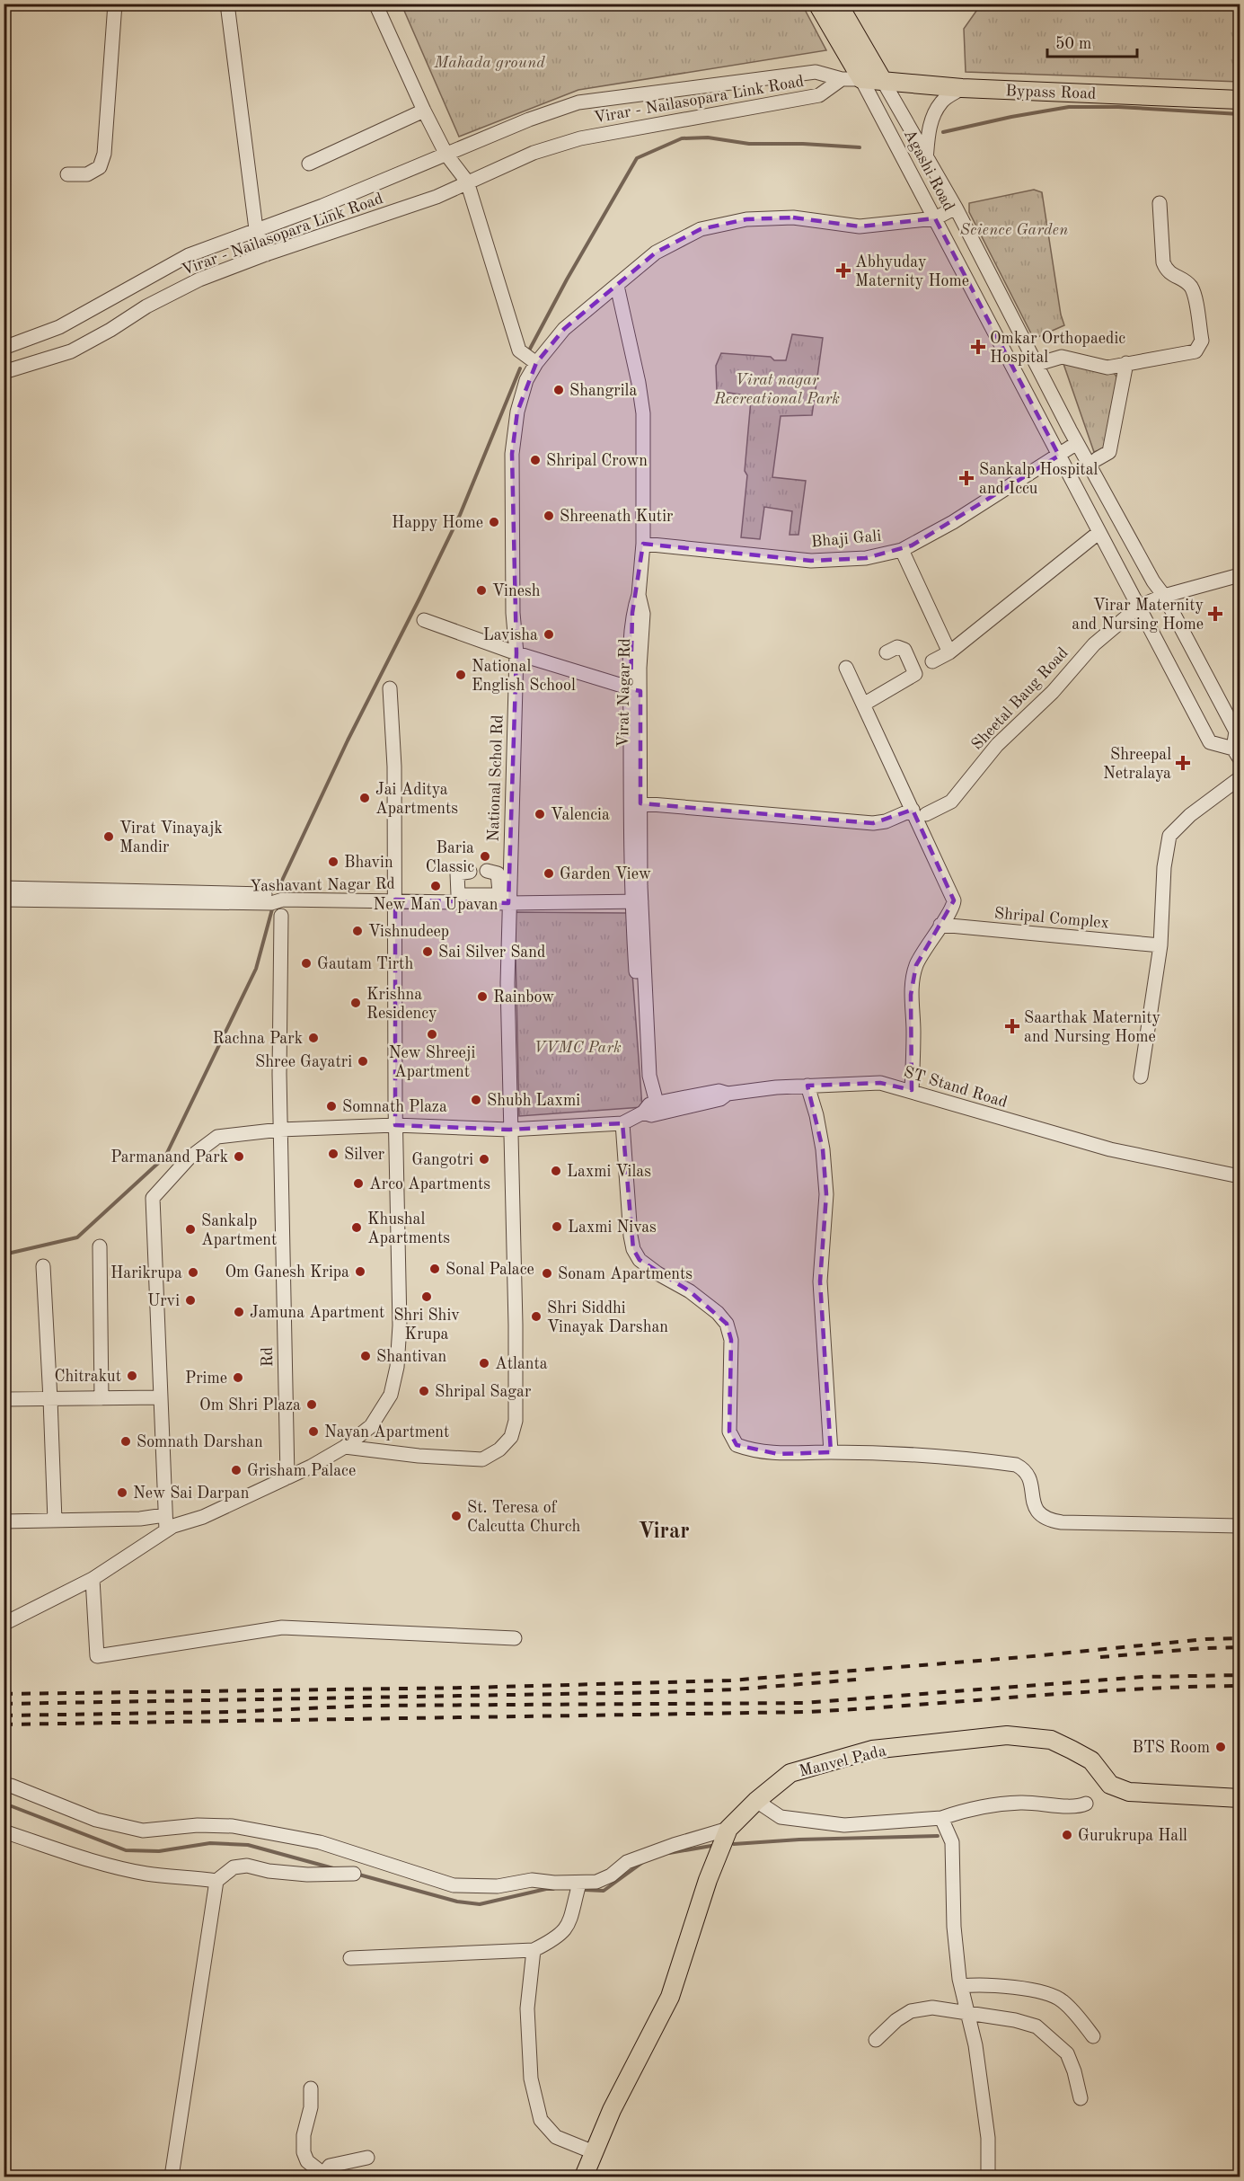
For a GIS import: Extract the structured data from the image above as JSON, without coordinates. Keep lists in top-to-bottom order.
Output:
{
  "streets": {
    "main road": ["Bypass Road", "Manvel Pada"],
    "street": [
      "Virar - Nailasopara Link Road",
      "Agashi Road",
      "Bhaji Gali",
      "Virat Nagar Rd",
      "Sheetal Baug Road",
      "National Schol Rd",
      "Yashavant Nagar Rd",
      "Shripal Complex",
      "ST Stand Road",
      "Rd"
    ]
  },
  "crossings": [
    ["Bypass Road", "Agashi Road"],
    ["Agashi Road", "Bhaji Gali"],
    ["Agashi Road", "Sheetal Baug Road"],
    ["Agashi Road", "National Schol Rd"],
    ["Virat Nagar Rd", "Sheetal Baug Road"],
    ["Virat Nagar Rd", "Yashavant Nagar Rd"],
    ["Virat Nagar Rd", "ST Stand Road"],
    ["National Schol Rd", "Yashavant Nagar Rd"]
  ],
  "districts": ["Virar"],
  "parks": [
    "Mahada ground",
    "Science Garden",
    "Virat nagar Recreational Park",
    "VVMC Park"
  ],
  "places": {
    "health": [
      "Abhyuday Maternity Home",
      "Omkar Orthopaedic Hospital",
      "Sankalp Hospital and Iccu",
      "Virar Maternity and Nursing Home",
      "Shreepal Netralaya",
      "Saarthak Maternity and Nursing Home"
    ],
    "other": [
      "Shangrila",
      "Shripal Crown",
      "Shreenath Kutir",
      "Happy Home",
      "Vinesh",
      "Lavisha",
      "National English School",
      "Jai Aditya Apartments",
      "Valencia",
      "Virat Vinayajk Mandir",
      "Baria Classic",
      "Bhavin",
      "Garden View",
      "New Man Upavan",
      "Vishnudeep",
      "Sai Silver Sand",
      "Gautam Tirth",
      "Rainbow",
      "Krishna Residency",
      "New Shreeji Apartment",
      "Rachna Park",
      "Shree Gayatri",
      "Shubh Laxmi",
      "Somnath Plaza",
      "Silver",
      "Parmanand Park",
      "Gangotri",
      "Laxmi Vilas",
      "Arco Apartments",
      "Laxmi Nivas",
      "Khushal Apartments",
      "Sankalp Apartment",
      "Sonal Palace",
      "Om Ganesh Kripa",
      "Harikrupa",
      "Sonam Apartments",
      "Shri Shiv Krupa",
      "Urvi",
      "Jamuna Apartment",
      "Shri Siddhi Vinayak Darshan",
      "Shantivan",
      "Atlanta",
      "Chitrakut",
      "Prime",
      "Shripal Sagar",
      "Om Shri Plaza",
      "Nayan Apartment",
      "Somnath Darshan",
      "Grisham Palace",
      "New Sai Darpan",
      "St. Teresa of Calcutta Church",
      "BTS Room",
      "Gurukrupa Hall"
    ]
  },
  "scale_bar": "50 m"
}
